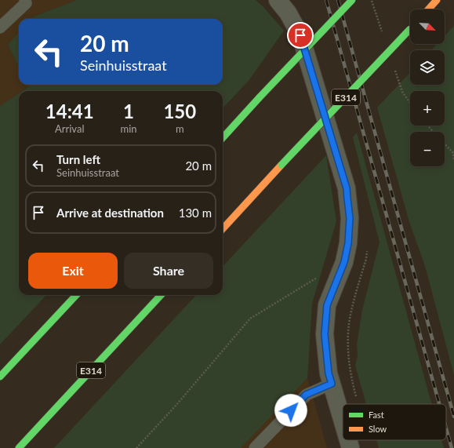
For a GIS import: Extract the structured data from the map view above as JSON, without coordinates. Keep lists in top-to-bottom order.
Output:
{
  "streets": {
    "highway": ["E314"]
  },
  "legend": ["Fast", "Slow"],
  "north": "bottom right",
  "page": {
    "map_buttons": ["+", "−"],
    "turn": ["20 m", "Seinhuisstraat"],
    "eta": [
      "14:41",
      "Arrival",
      "1",
      "min",
      "150",
      "m"
    ],
    "list": [
      {
        "name": "Turn left",
        "note": "Seinhuisstraat",
        "value": "20 m"
      },
      {
        "name": "Arrive at destination",
        "value": "130 m"
      }
    ],
    "buttons": ["Exit", "Share"]
  }
}
